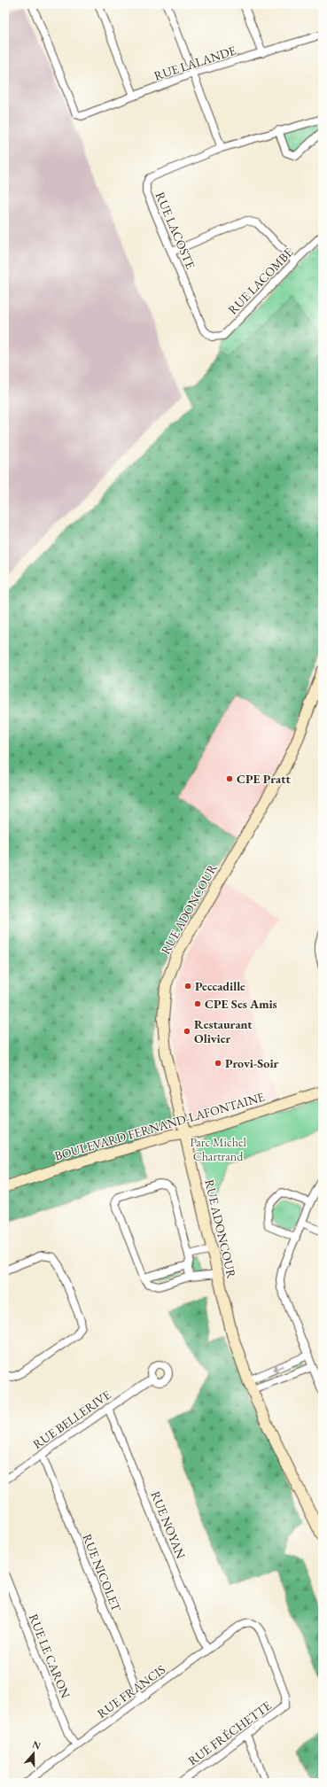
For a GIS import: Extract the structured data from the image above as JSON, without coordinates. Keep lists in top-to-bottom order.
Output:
{
  "streets": {
    "street": [
      "RUE LALANDE",
      "RUE LACOSTE",
      "RUE LACOMBE",
      "RUE ADONCOUR",
      "BOULEVARD FERNAND-LAFONTAINE",
      "RUE BELLERIVE",
      "RUE NOYAN",
      "RUE NICOLET",
      "RUE LE CARON",
      "RUE FRANCIS",
      "RUE FRÉCHETTE"
    ]
  },
  "crossings": [
    ["RUE LACOSTE", "RUE LACOMBE"],
    ["RUE ADONCOUR", "BOULEVARD FERNAND-LAFONTAINE"],
    ["RUE BELLERIVE", "RUE NOYAN"],
    ["RUE BELLERIVE", "RUE NICOLET"],
    ["RUE NOYAN", "RUE FRANCIS"],
    ["RUE NICOLET", "RUE FRANCIS"],
    ["RUE LE CARON", "RUE FRANCIS"],
    ["RUE FRANCIS", "RUE FRÉCHETTE"]
  ],
  "parks": ["Parc Michel Chartrand"],
  "places": [
    "CPE Pratt",
    "Peccadille",
    "CPE Ses Amis",
    "Restaurant Olivier",
    "Provi-Soir"
  ],
  "north": "top"
}
